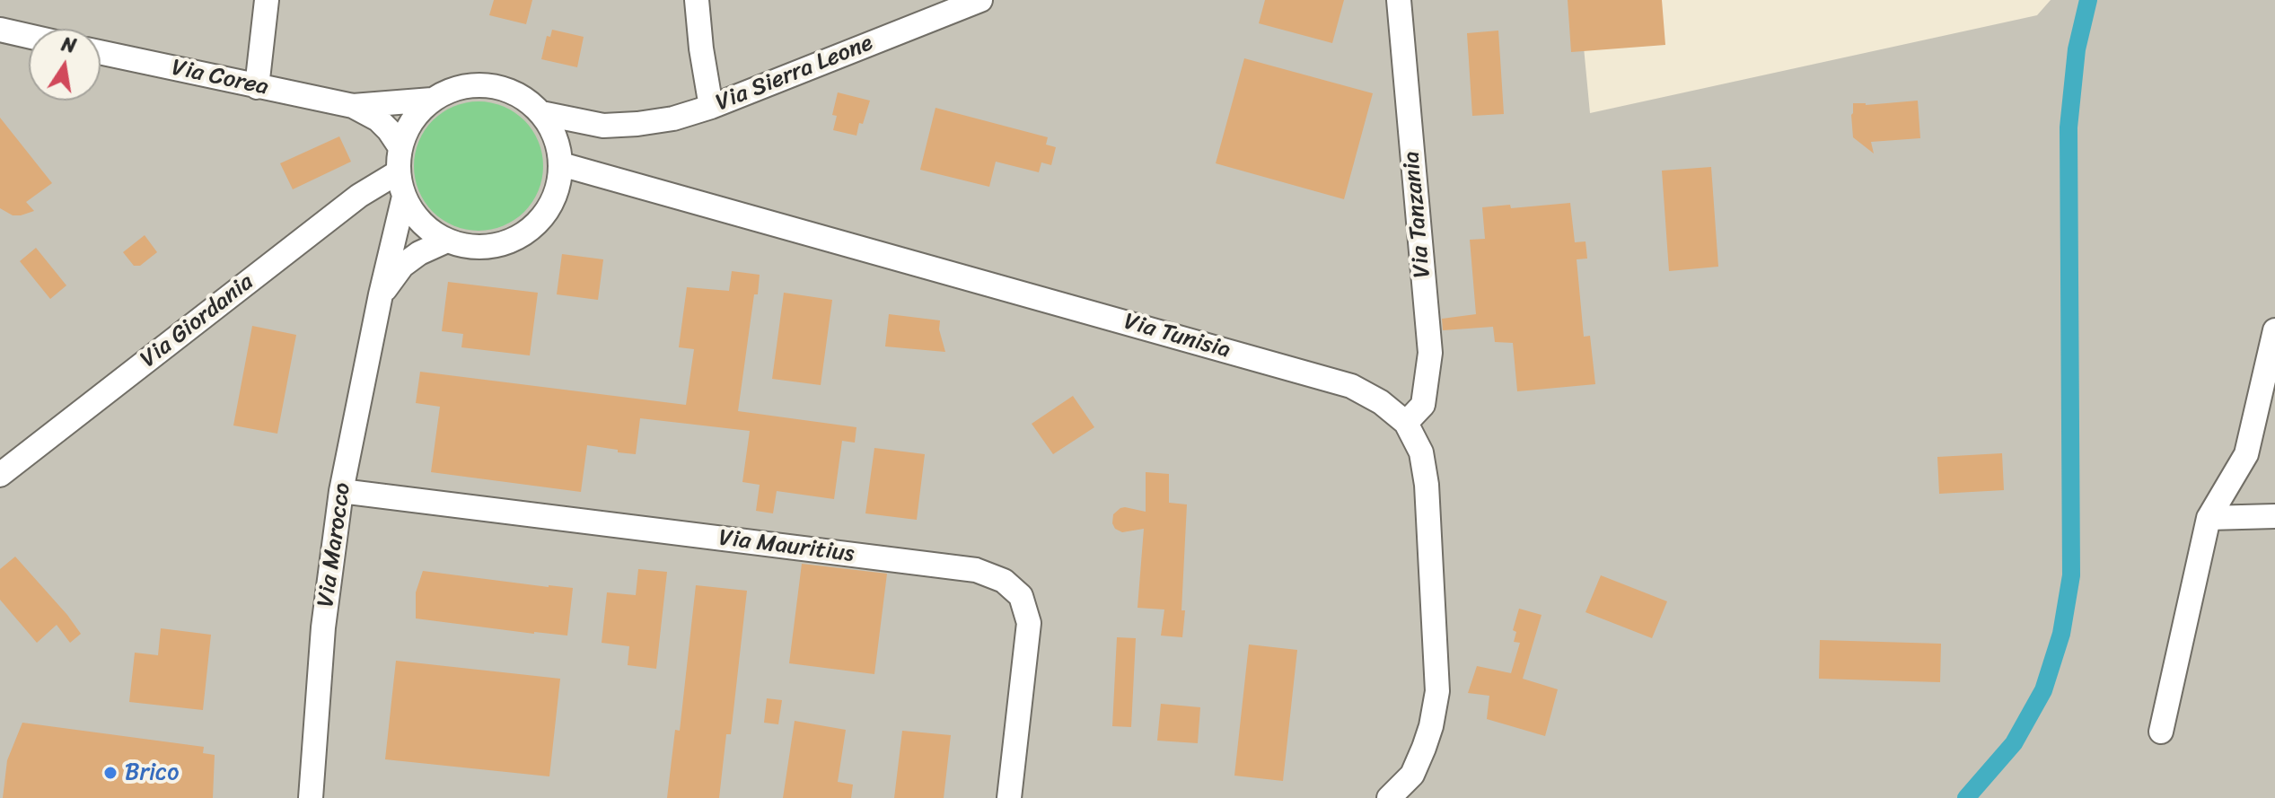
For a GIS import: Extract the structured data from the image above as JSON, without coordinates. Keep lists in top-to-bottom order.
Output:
{
  "streets": {
    "street": [
      "Via Sierra Leone",
      "Via Corea",
      "Via Tanzania",
      "Via Giordania",
      "Via Tunisia",
      "Via Marocco",
      "Via Mauritius"
    ]
  },
  "crossings": [
    ["Via Sierra Leone", "Via Giordania"],
    ["Via Sierra Leone", "Via Tunisia"],
    ["Via Sierra Leone", "Via Marocco"],
    ["Via Tanzania", "Via Tunisia"],
    ["Via Giordania", "Via Tunisia"],
    ["Via Giordania", "Via Marocco"],
    ["Via Tunisia", "Via Marocco"],
    ["Via Marocco", "Via Mauritius"]
  ],
  "places": ["Brico"],
  "north": "top"
}
